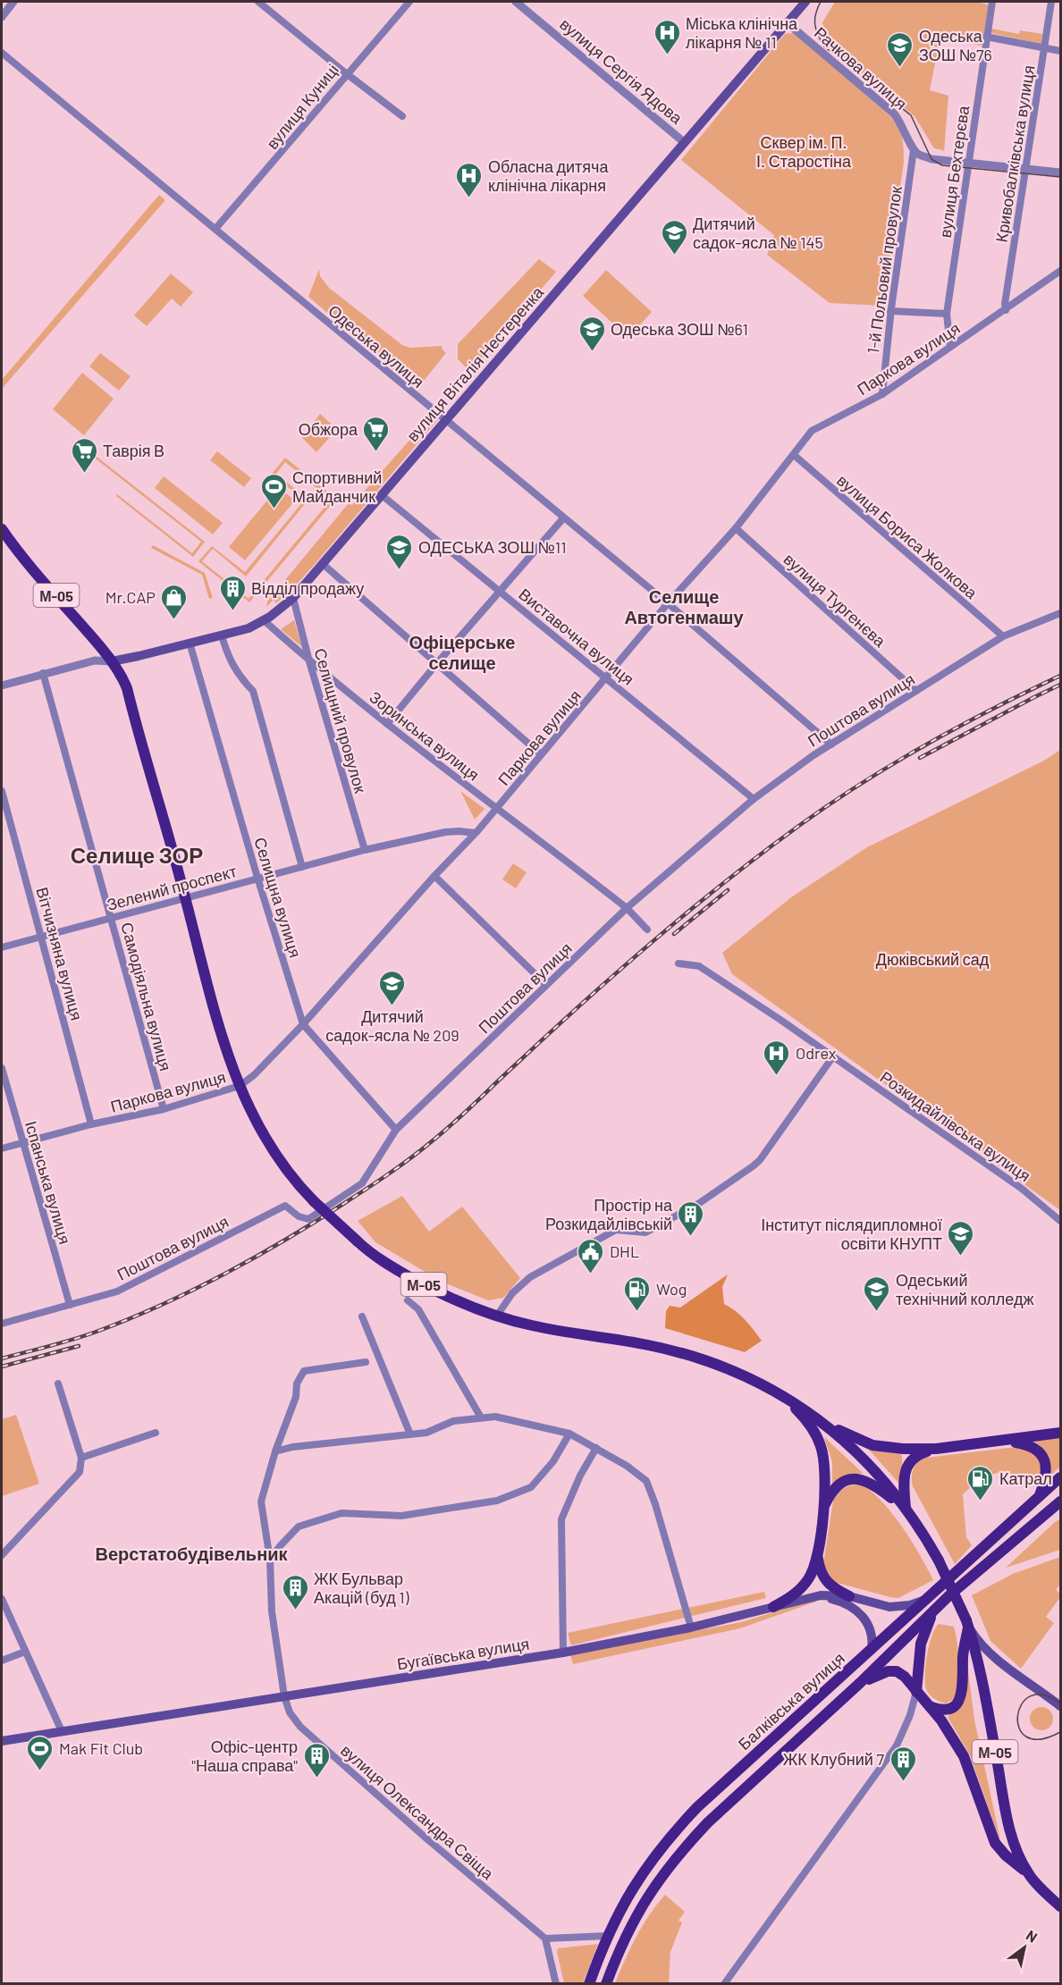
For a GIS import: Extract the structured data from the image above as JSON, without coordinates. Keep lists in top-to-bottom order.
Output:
{
  "streets": {
    "main road": [
      "вулиця Віталія Нестеренка",
      "М-05",
      "Бугаївська вулиця",
      "Балківська вулиця"
    ],
    "street": [
      "Рачкова вулиця",
      "вулиця Сергія Ядова",
      "вулиця Куниці",
      "Кривобалківська вулиця",
      "вулиця Бехтерєва",
      "1-й Польовий провулок",
      "Одеська вулиця",
      "Паркова вулиця",
      "вулиця Бориса Жолкова",
      "вулиця Тургенєва",
      "Виставочна вулиця",
      "Поштова вулиця",
      "Селищний провулок",
      "Зоринська вулиця",
      "Зелений проспект",
      "Селищна вулиця",
      "Вітчизняна вулиця",
      "Самодіяльна вулиця",
      "Розкидайлівська вулиця",
      "Іспанська вулиця",
      "вулиця Олександра Свіща"
    ]
  },
  "crossings": [
    ["Рачкова вулиця", "1-й Польовий провулок"],
    ["Рачкова вулиця", "вулиця Віталія Нестеренка"],
    ["вулиця Сергія Ядова", "вулиця Віталія Нестеренка"],
    ["вулиця Куниці", "Одеська вулиця"],
    ["Кривобалківська вулиця", "Паркова вулиця"],
    ["вулиця Бехтерєва", "Паркова вулиця"],
    ["1-й Польовий провулок", "Паркова вулиця"],
    ["Одеська вулиця", "Паркова вулиця"],
    ["Одеська вулиця", "вулиця Віталія Нестеренка"],
    ["Одеська вулиця", "Поштова вулиця"],
    ["Паркова вулиця", "вулиця Бориса Жолкова"],
    ["Паркова вулиця", "М-05"],
    ["Паркова вулиця", "вулиця Тургенєва"],
    ["Паркова вулиця", "Виставочна вулиця"],
    ["Паркова вулиця", "Зоринська вулиця"],
    ["Паркова вулиця", "Зелений проспект"],
    ["Паркова вулиця", "Селищна вулиця"],
    ["Паркова вулиця", "Вітчизняна вулиця"],
    ["Паркова вулиця", "Самодіяльна вулиця"],
    ["Паркова вулиця", "Іспанська вулиця"],
    ["вулиця Віталія Нестеренка", "М-05"],
    ["вулиця Віталія Нестеренка", "Виставочна вулиця"],
    ["вулиця Віталія Нестеренка", "Селищний провулок"],
    ["вулиця Віталія Нестеренка", "Зоринська вулиця"],
    ["вулиця Віталія Нестеренка", "Селищна вулиця"],
    ["вулиця Бориса Жолкова", "Поштова вулиця"],
    ["М-05", "Зелений проспект"],
    ["вулиця Тургенєва", "Поштова вулиця"],
    ["Виставочна вулиця", "Поштова вулиця"],
    ["Поштова вулиця", "Зоринська вулиця"],
    ["Поштова вулиця", "Селищна вулиця"],
    ["Поштова вулиця", "Іспанська вулиця"],
    ["Селищний провулок", "Зоринська вулиця"],
    ["Селищний провулок", "Зелений проспект"],
    ["Зелений проспект", "Селищна вулиця"],
    ["Зелений проспект", "Вітчизняна вулиця"],
    ["Зелений проспект", "Самодіяльна вулиця"],
    ["Бугаївська вулиця", "Балківська вулиця"],
    ["Бугаївська вулиця", "вулиця Олександра Свіща"]
  ],
  "districts": [
    "Селище Автогенмашу",
    "Офіцерське селище",
    "Селище ЗОР",
    "Верстатобудівельник"
  ],
  "parks": ["Сквер ім. П. І. Старостіна", "Дюківський сад"],
  "places": {
    "hospital": ["Міська клінічна лікарня № 11", "Обласна дитяча клінічна лікарня", "Odrex"],
    "school or university": [
      "Одеська ЗОШ №76",
      "Дитячий садок-ясла № 145",
      "Одеська ЗОШ №61",
      "ОДЕСЬКА ЗОШ №11",
      "Дитячий садок-ясла № 209",
      "Інститут післядипломної освіти КНУПТ",
      "Одеський технічний колледж"
    ],
    "supermarket": ["Обжора", "Таврія В"],
    "sports": ["Спортивний Майданчик", "Mak Fit Club"],
    "building": [
      "Відділ продажу",
      "Простір на Розкидайлівській",
      "ЖК Бульвар Акацій (буд 1)",
      "Офіс-центр \"Наша справа\"",
      "ЖК Клубний 7"
    ],
    "shop": ["Mr.CAP"],
    "public building": ["DHL"],
    "fuel station": ["Wog", "Катрал"]
  },
  "north": "top right"
}
